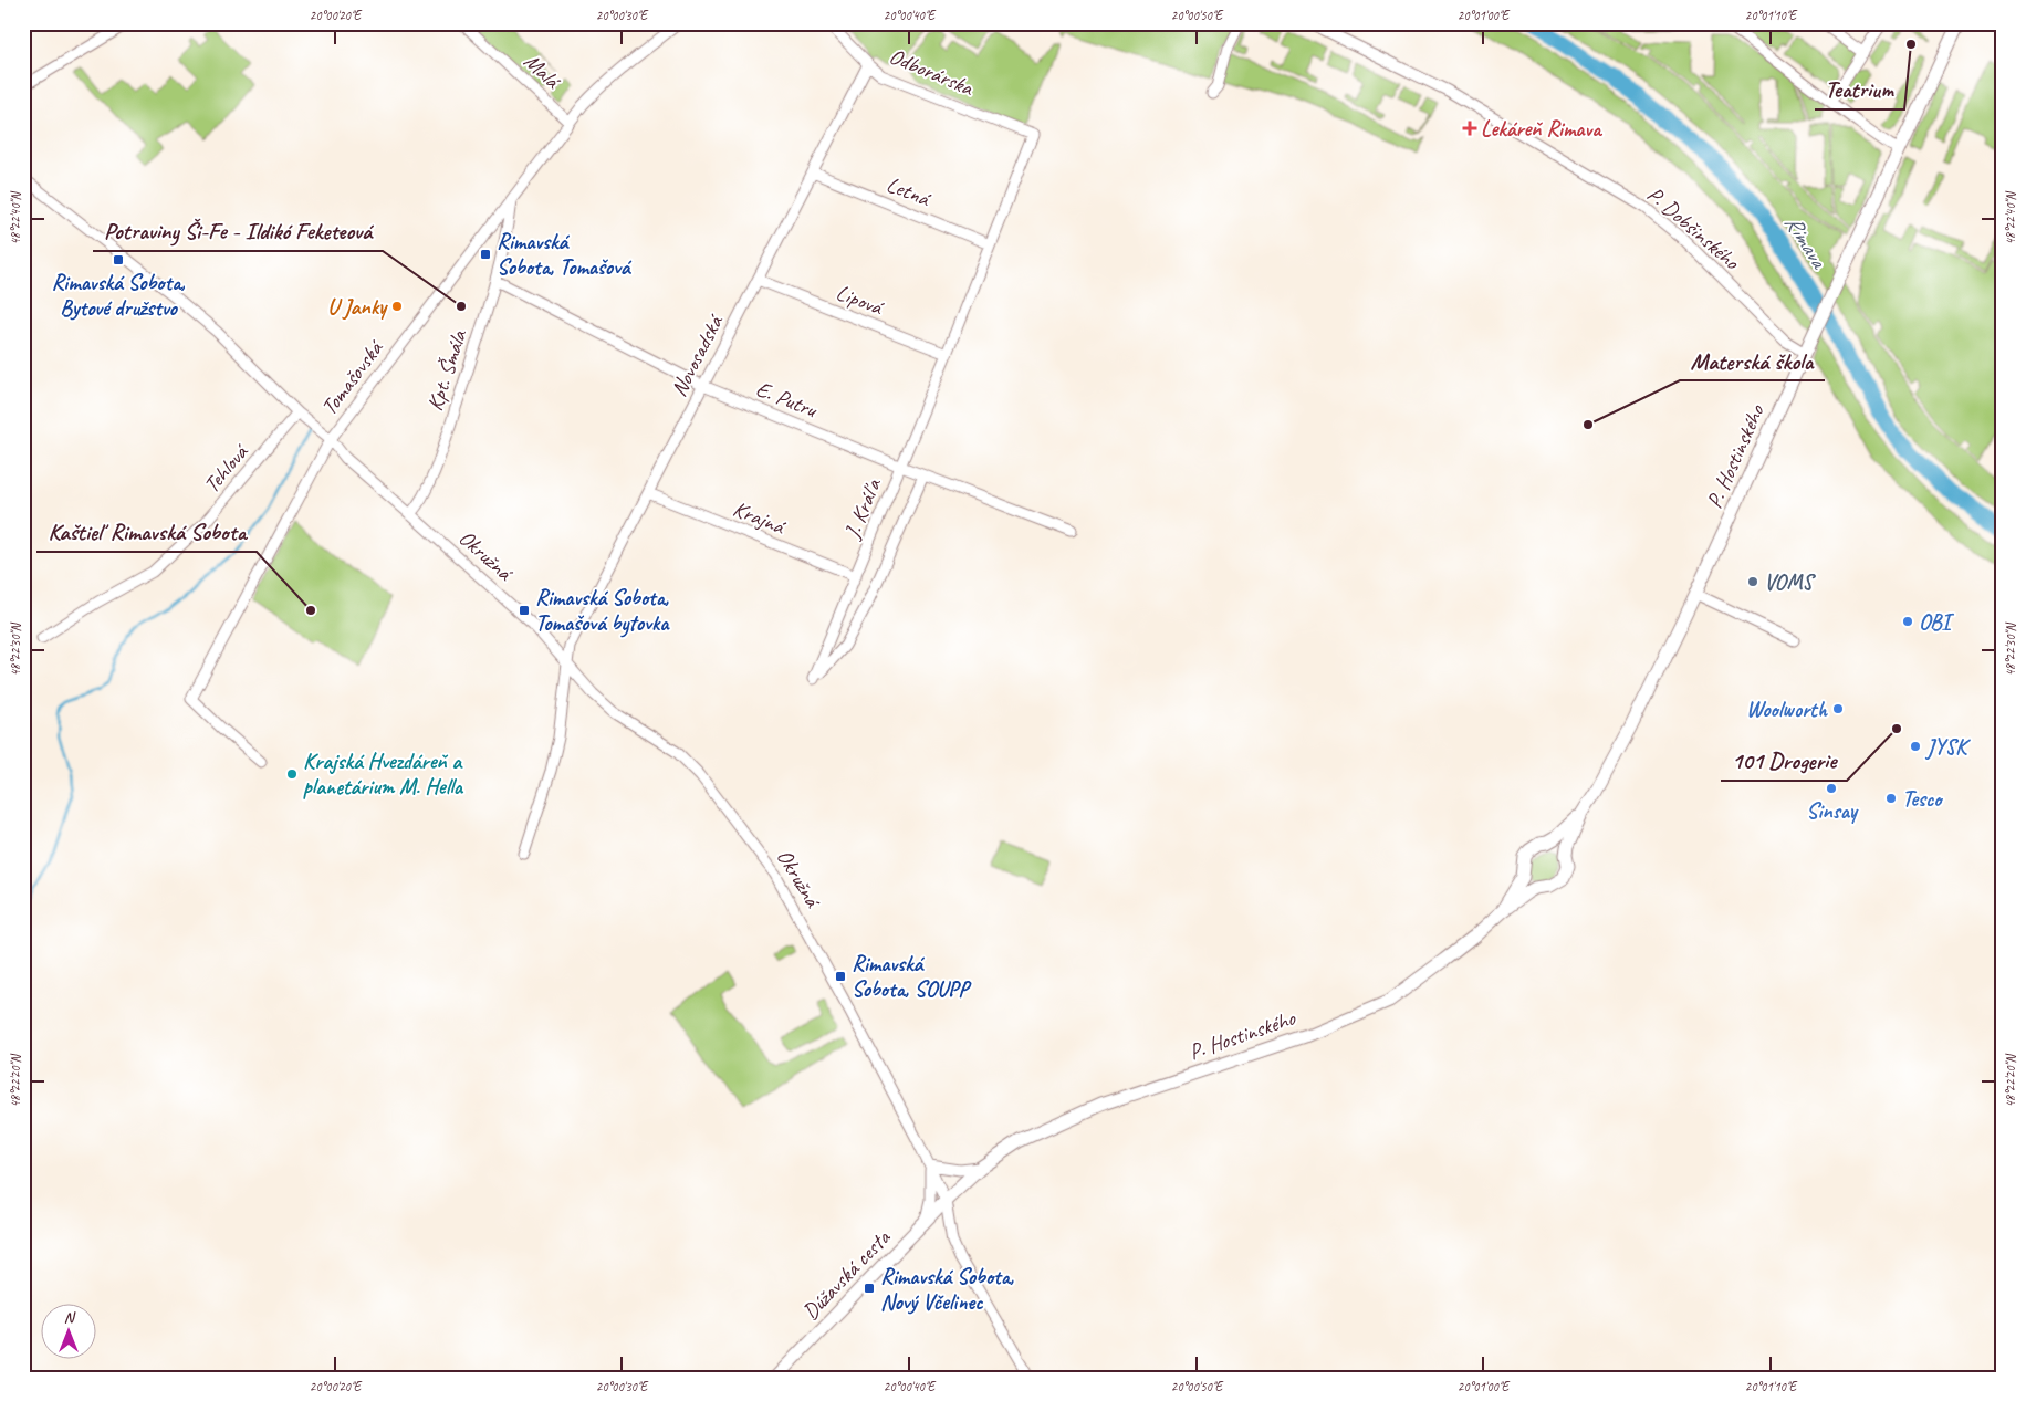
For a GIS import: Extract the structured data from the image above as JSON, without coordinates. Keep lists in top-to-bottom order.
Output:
{
  "streets": {
    "street": [
      "Malá",
      "Odborárska",
      "Letná",
      "P. Dobšinského",
      "Lipová",
      "Novosadská",
      "Kpt. Šmála",
      "Tomašovská",
      "E. Putru",
      "P. Hostinského",
      "Tehlová",
      "J. Kráľa",
      "Krajná",
      "Okružná",
      "Dúžavská cesta"
    ]
  },
  "crossings": [
    ["Malá", "Tomašovská"],
    ["Odborárska", "Novosadská"],
    ["Odborárska", "J. Kráľa"],
    ["Letná", "Novosadská"],
    ["Letná", "J. Kráľa"],
    ["P. Dobšinského", "P. Hostinského"],
    ["Lipová", "Novosadská"],
    ["Lipová", "J. Kráľa"],
    ["Novosadská", "E. Putru"],
    ["Novosadská", "Krajná"],
    ["Novosadská", "Okružná"],
    ["Kpt. Šmála", "Tomašovská"],
    ["Kpt. Šmála", "E. Putru"],
    ["Kpt. Šmála", "Okružná"],
    ["Tomašovská", "Okružná"],
    ["E. Putru", "J. Kráľa"],
    ["P. Hostinského", "Okružná"],
    ["P. Hostinského", "Dúžavská cesta"],
    ["Tehlová", "Okružná"],
    ["J. Kráľa", "Krajná"],
    ["Okružná", "Dúžavská cesta"]
  ],
  "water": ["Rimava"],
  "places": {
    "other": [
      "Teatrium",
      "U Janky",
      "Potraviny Ši-Fe - Ildikó Feketeová",
      "Materská škola",
      "VOMS",
      "Kaštieľ Rimavská Sobota",
      "OBI",
      "Woolworth",
      "101 Drogerie",
      "JYSK",
      "Krajská Hvezdáreň a planetárium M. Hella",
      "Sinsay",
      "Tesco"
    ],
    "health": ["Lekáreň Rimava"],
    "transit": [
      "Rimavská Sobota, Tomašová",
      "Rimavská Sobota, Bytové družstvo",
      "Rimavská Sobota, Tomašová bytovka",
      "Rimavská Sobota, SOUPP",
      "Rimavská Sobota, Nový Včelinec"
    ]
  },
  "north": "top",
  "coordinates": [
    "20°00'20\"E",
    "20°00'30\"E",
    "20°00'40\"E",
    "20°00'50\"E",
    "20°01'00\"E",
    "20°01'10\"E",
    "48°22'40\"N",
    "48°22'30\"N",
    "48°22'20\"N"
  ]
}
